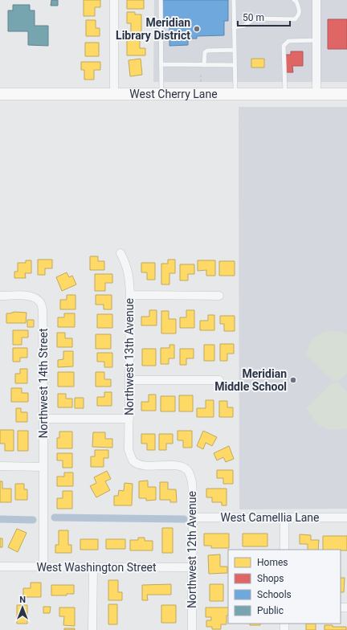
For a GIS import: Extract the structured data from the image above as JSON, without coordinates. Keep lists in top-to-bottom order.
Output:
{
  "streets": {
    "main road": ["West Cherry Lane"],
    "street": [
      "Northwest 13th Avenue",
      "Northwest 14th Street",
      "West Camellia Lane",
      "Northwest 12th Avenue",
      "West Washington Street"
    ]
  },
  "crossings": [
    ["Northwest 13th Avenue", "Northwest 12th Avenue"],
    ["Northwest 14th Street", "West Washington Street"],
    ["West Camellia Lane", "Northwest 12th Avenue"],
    ["Northwest 12th Avenue", "West Washington Street"]
  ],
  "places": ["Meridian Library District", "Meridian Middle School"],
  "legend": [
    "Homes",
    "Shops",
    "Schools",
    "Public"
  ],
  "scale_bar": "50 m",
  "north": "top"
}
